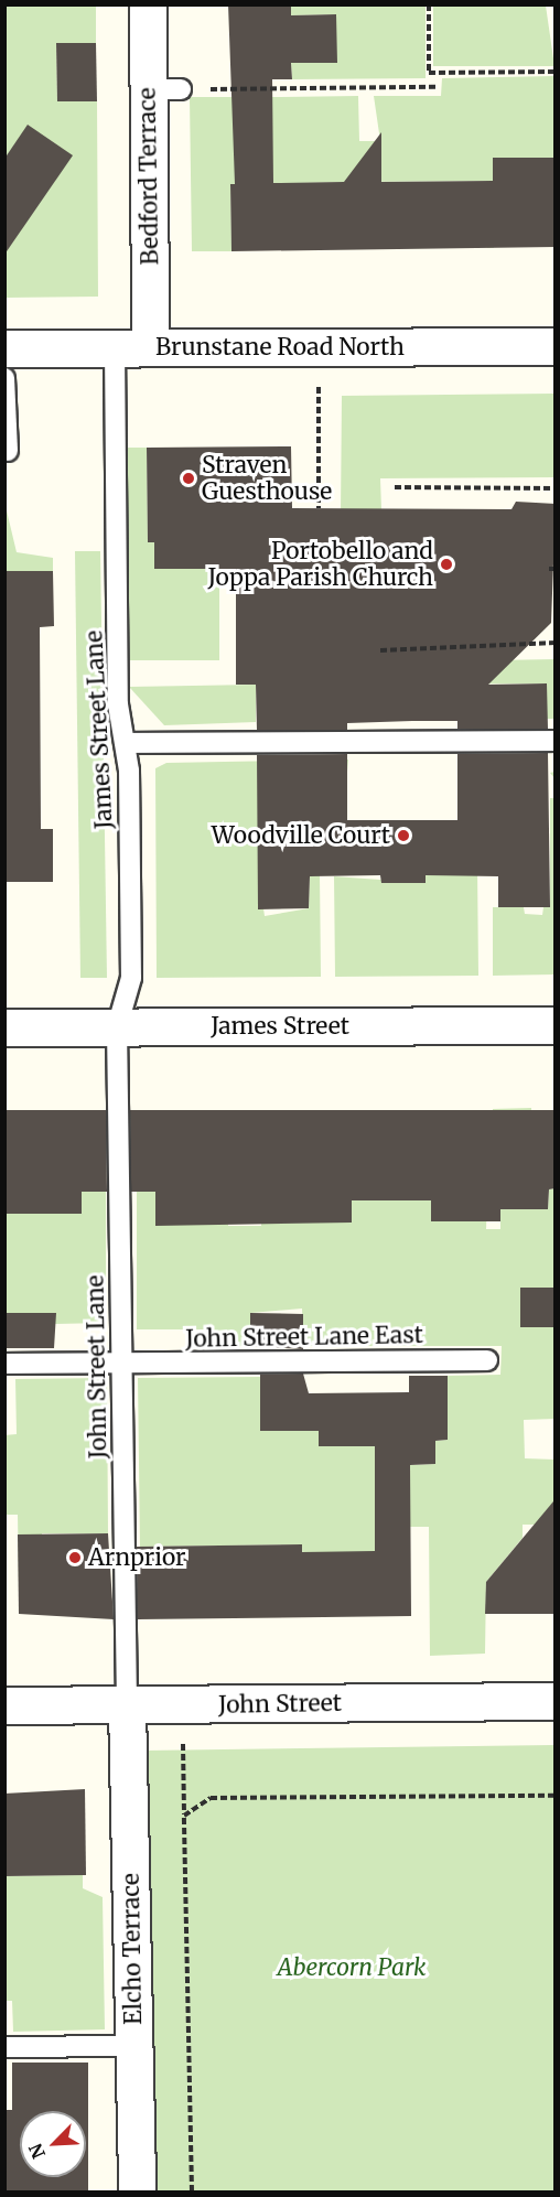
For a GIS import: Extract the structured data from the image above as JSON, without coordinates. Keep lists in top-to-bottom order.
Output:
{
  "streets": {
    "street": [
      "Bedford Terrace",
      "Brunstane Road North",
      "James Street",
      "John Street",
      "Elcho Terrace"
    ],
    "lane": ["James Street Lane", "John Street Lane East", "John Street Lane"]
  },
  "crossings": [
    ["Bedford Terrace", "Brunstane Road North"],
    ["Brunstane Road North", "James Street Lane"],
    ["James Street Lane", "James Street"],
    ["James Street Lane", "John Street Lane"],
    ["James Street", "John Street Lane"],
    ["John Street Lane East", "John Street Lane"],
    ["John Street Lane", "John Street"],
    ["John Street Lane", "Elcho Terrace"],
    ["John Street", "Elcho Terrace"]
  ],
  "parks": ["Abercorn Park"],
  "places": [
    "Straven Guesthouse",
    "Portobello and Joppa Parish Church",
    "Woodville Court",
    "Arnprior"
  ],
  "north": "bottom left"
}
